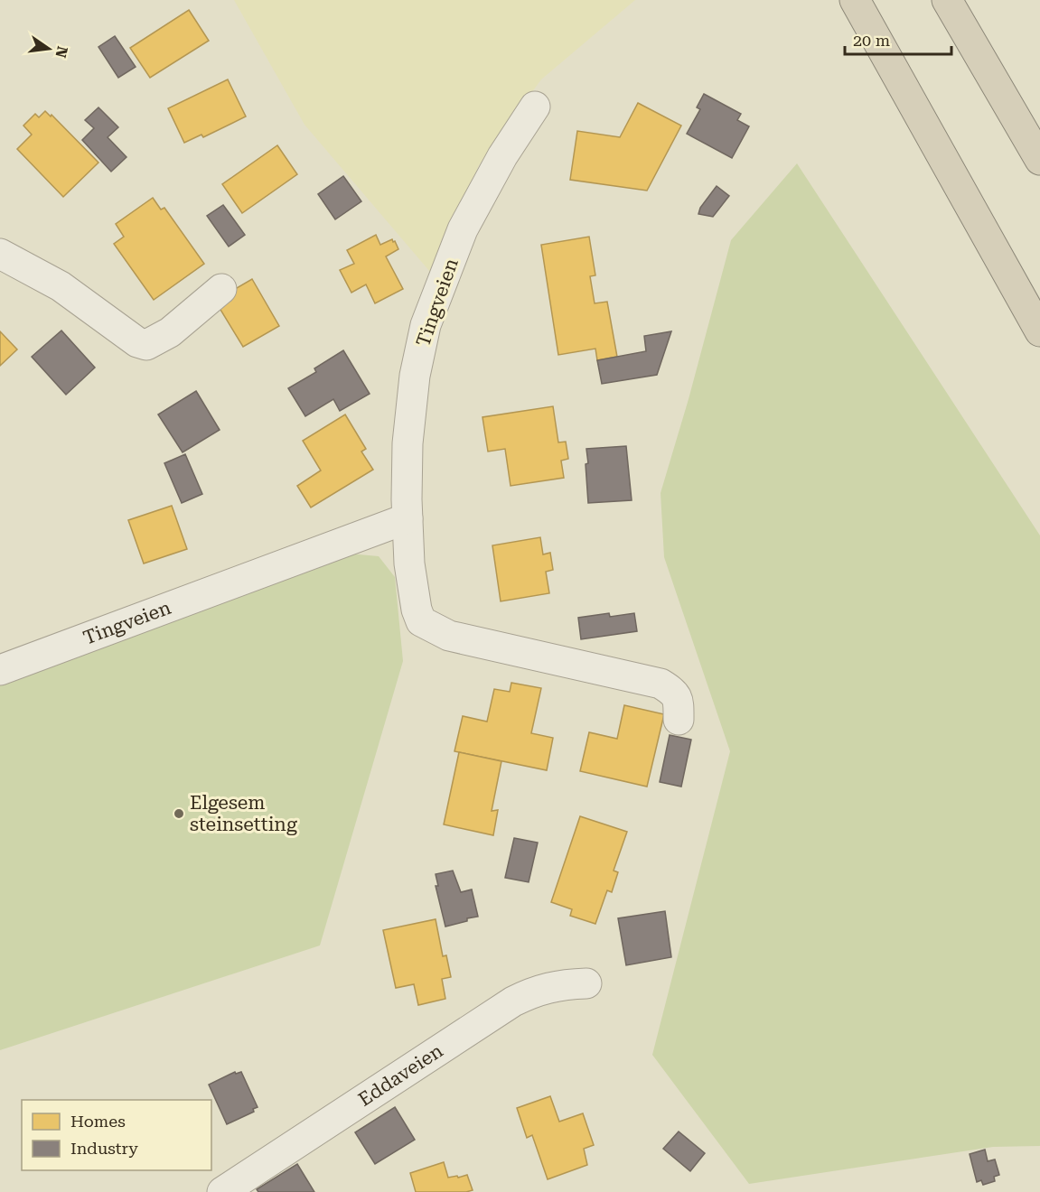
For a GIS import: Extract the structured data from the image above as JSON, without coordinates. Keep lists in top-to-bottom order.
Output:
{
  "streets": {
    "street": ["Tingveien", "Eddaveien"]
  },
  "places": ["Elgesem steinsetting"],
  "legend": ["Homes", "Industry"],
  "scale_bar": "20 m",
  "north": "right"
}
